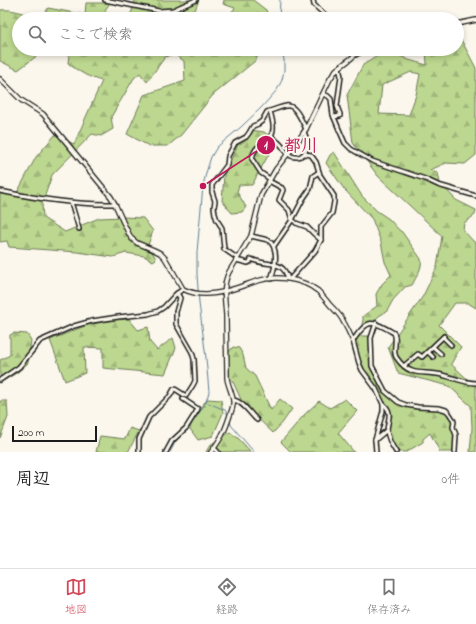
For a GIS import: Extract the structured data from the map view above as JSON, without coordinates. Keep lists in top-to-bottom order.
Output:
{
  "places": ["都川"],
  "scale_bar": "200 m",
  "page": {
    "search": "ここで検索",
    "scale": "200 m",
    "heading": ["周辺", "0件"],
    "nav": ["地図", "経路", "保存済み"]
  }
}
